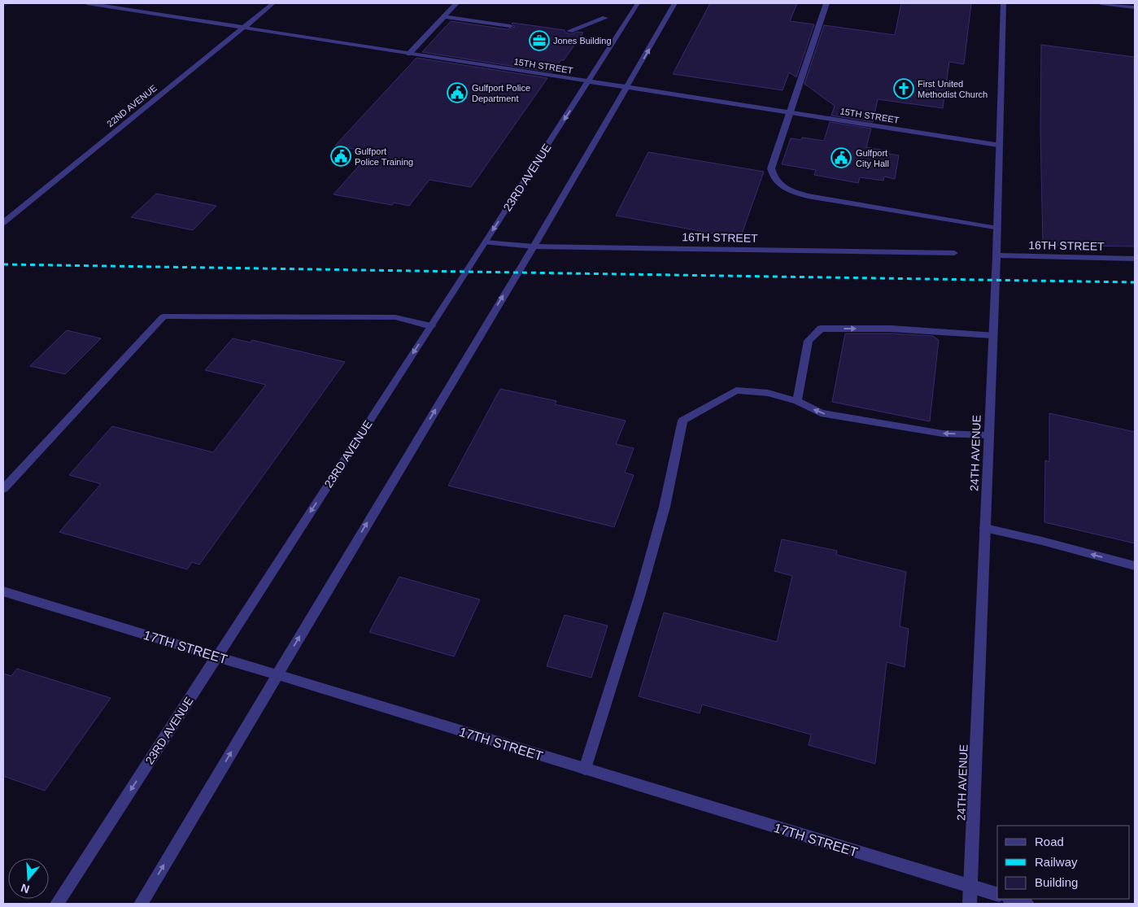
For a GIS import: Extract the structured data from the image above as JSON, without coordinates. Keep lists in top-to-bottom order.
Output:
{
  "streets": {
    "street": [
      "15TH STREET",
      "22ND AVENUE",
      "23RD AVENUE",
      "16TH STREET",
      "24TH AVENUE",
      "17TH STREET"
    ]
  },
  "crossings": [
    ["15TH STREET", "22ND AVENUE"],
    ["15TH STREET", "23RD AVENUE"],
    ["15TH STREET", "24TH AVENUE"],
    ["23RD AVENUE", "16TH STREET"],
    ["23RD AVENUE", "17TH STREET"],
    ["16TH STREET", "24TH AVENUE"],
    ["24TH AVENUE", "17TH STREET"]
  ],
  "places": {
    "office": ["Jones Building"],
    "church": ["First United Methodist Church"],
    "public building": ["Gulfport Police Department", "Gulfport Police Training", "Gulfport City Hall"]
  },
  "legend": ["Road", "Railway", "Building"],
  "north": "bottom"
}
